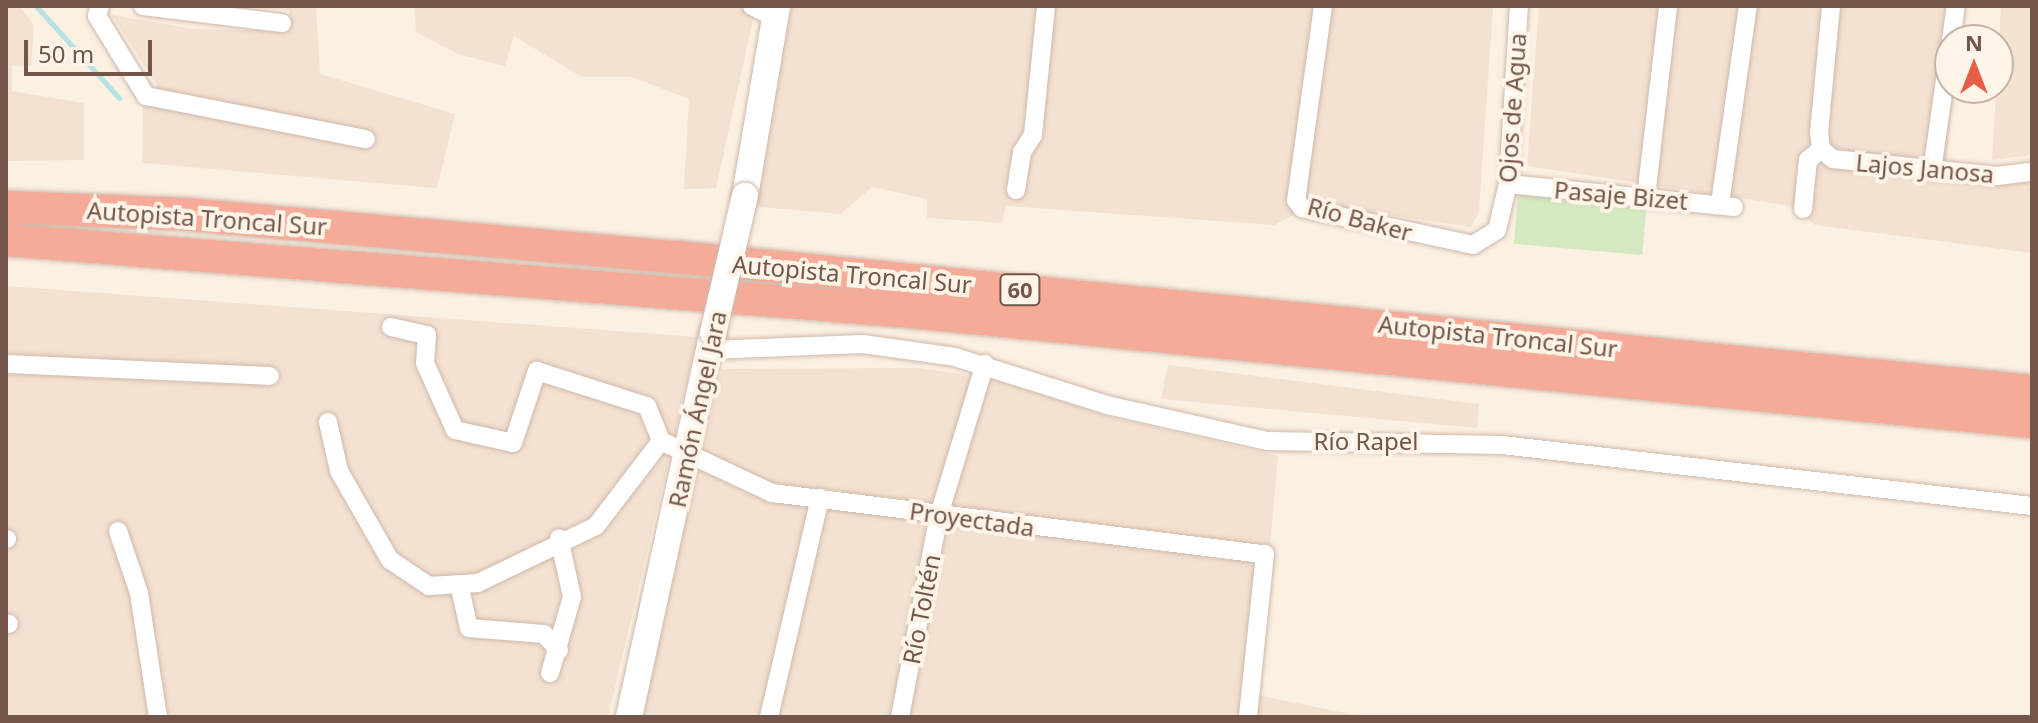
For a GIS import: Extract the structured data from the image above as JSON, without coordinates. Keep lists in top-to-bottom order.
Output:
{
  "streets": {
    "highway": ["Autopista Troncal Sur", "60"],
    "main road": ["Ramón Ángel Jara"],
    "street": [
      "Ojos de Agua",
      "Lajos Janosa",
      "Pasaje Bizet",
      "Río Baker",
      "Río Rapel",
      "Proyectada",
      "Río Toltén"
    ]
  },
  "crossings": [
    ["Ojos de Agua", "Pasaje Bizet"],
    ["Ojos de Agua", "Río Baker"],
    ["Ramón Ángel Jara", "Río Rapel"],
    ["Ramón Ángel Jara", "Proyectada"],
    ["Río Rapel", "Río Toltén"],
    ["Proyectada", "Río Toltén"]
  ],
  "scale_bar": "50 m",
  "north": "top"
}
